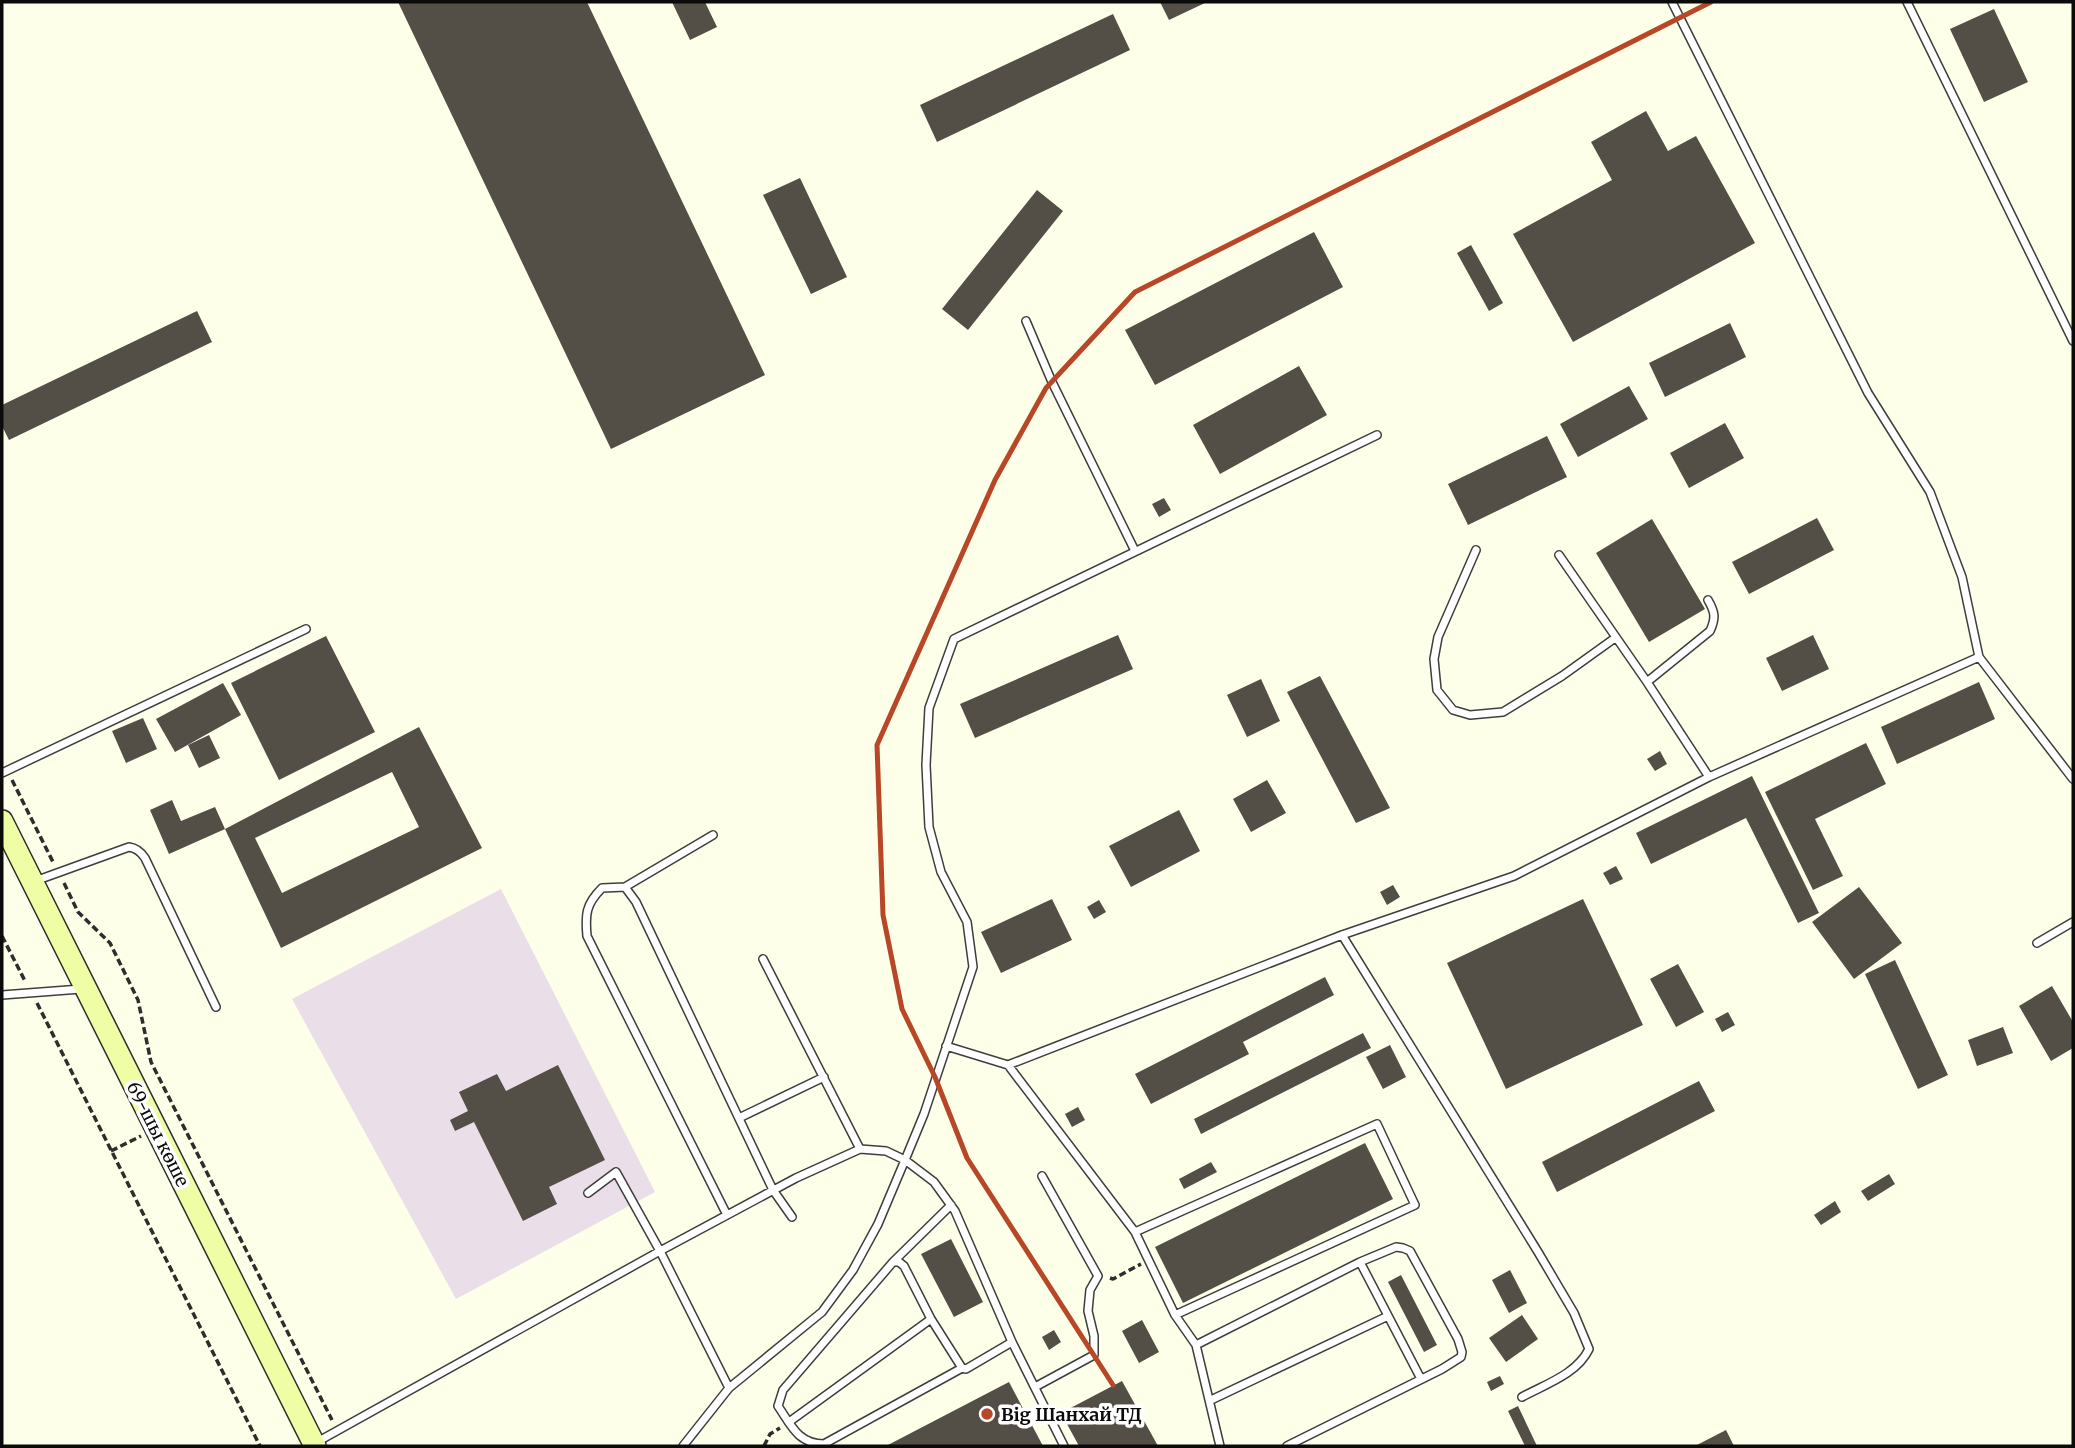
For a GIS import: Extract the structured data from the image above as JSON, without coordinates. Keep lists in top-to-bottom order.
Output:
{
  "streets": {
    "main road": ["69-шы көше"]
  },
  "places": ["Big Шанхай ТД"]
}
